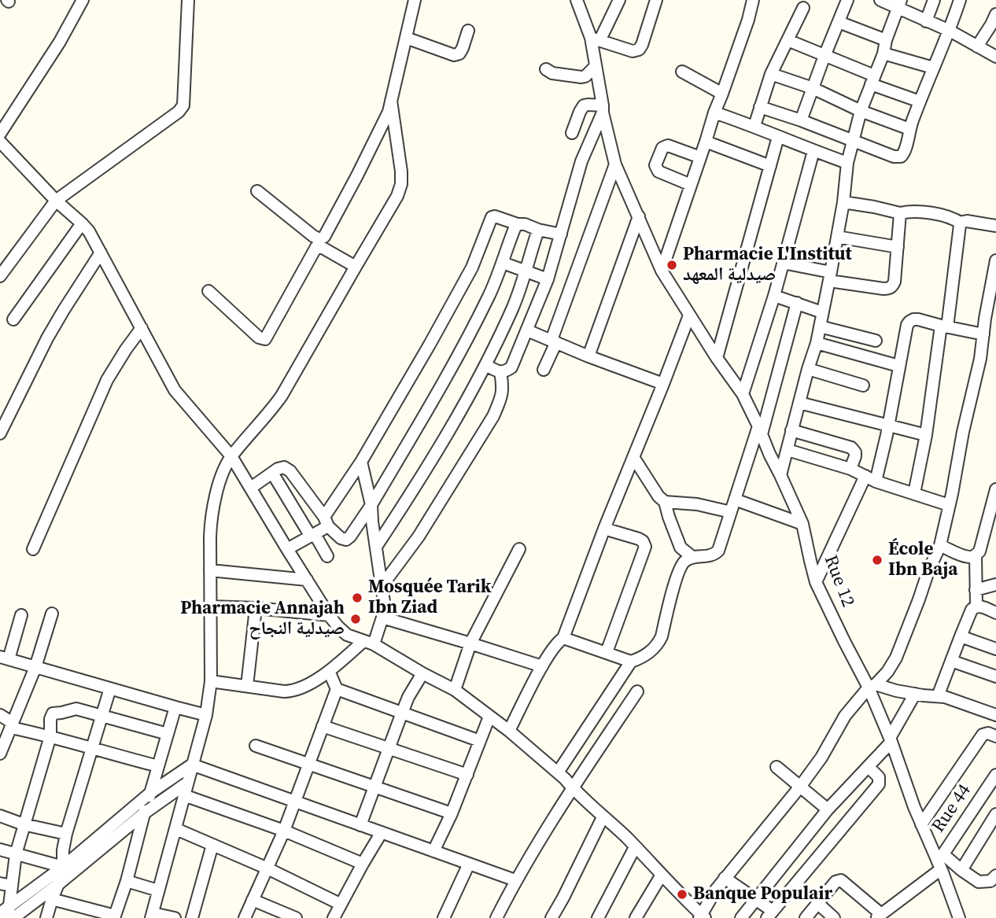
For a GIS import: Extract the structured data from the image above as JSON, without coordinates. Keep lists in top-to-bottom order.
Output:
{
  "streets": {
    "street": ["Rue 12", "Rue 44"]
  },
  "crossings": [
    ["Rue 12", "Rue 44"]
  ],
  "places": [
    "Pharmacie L'Institut صيدلية المعهد",
    "École Ibn Baja",
    "Mosquée Tarik Ibn Ziad",
    "Pharmacie Annajah صيدلية النجاح",
    "Banque Populair"
  ]
}
